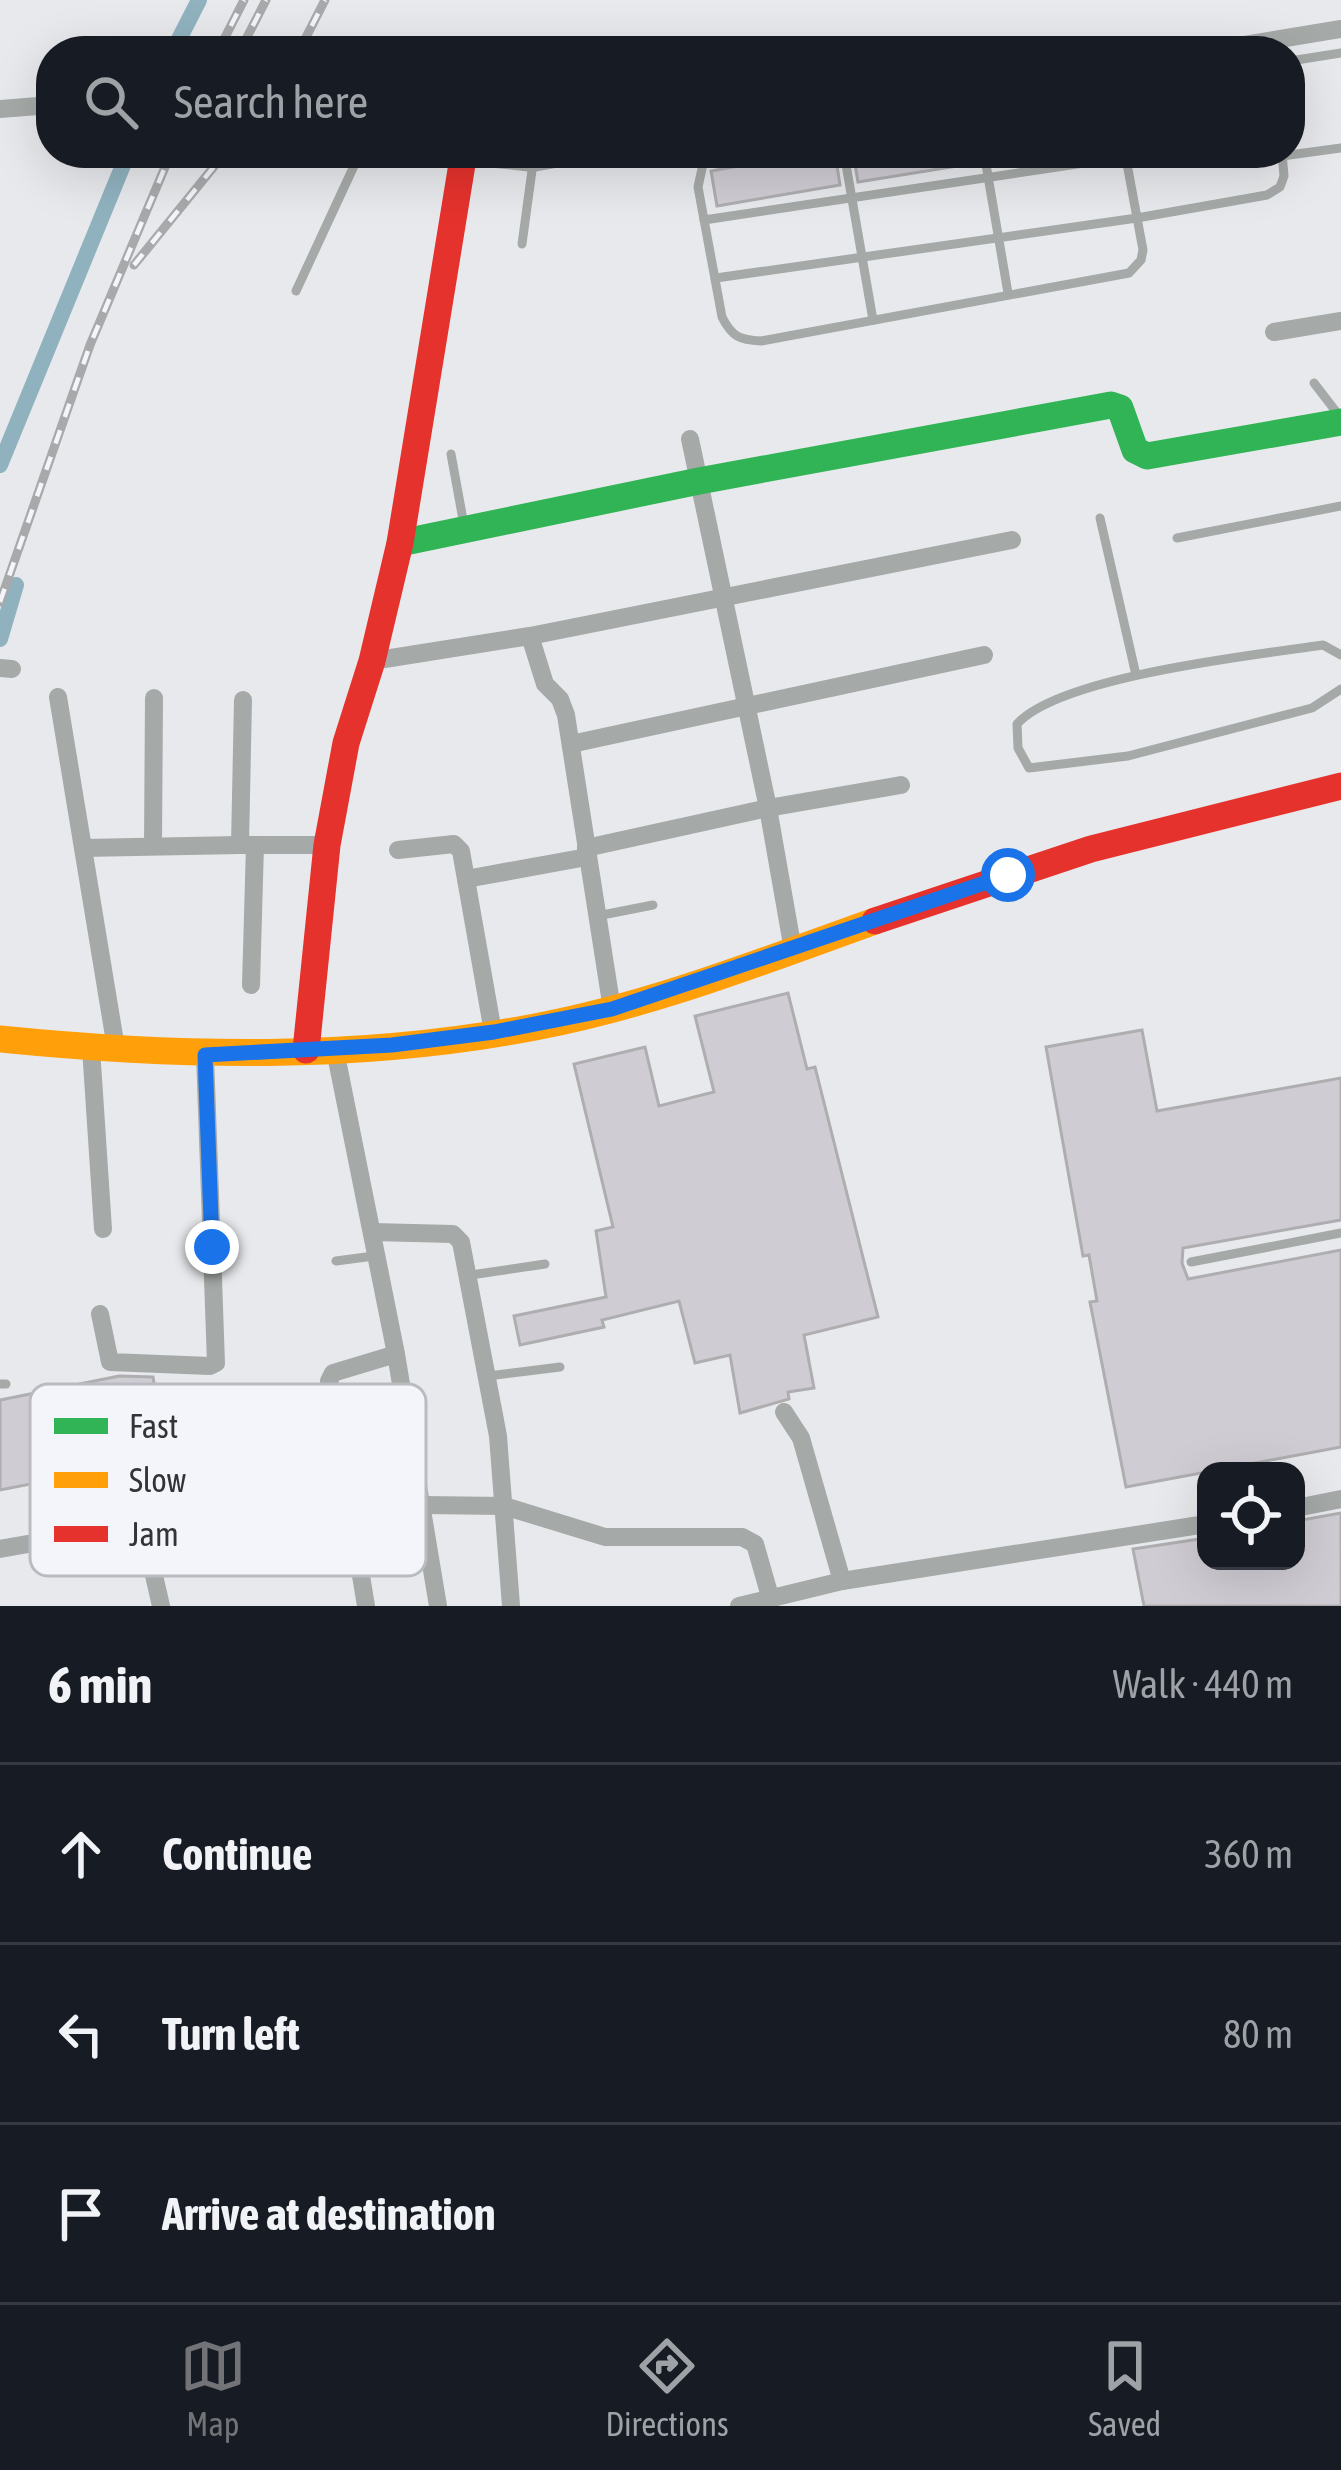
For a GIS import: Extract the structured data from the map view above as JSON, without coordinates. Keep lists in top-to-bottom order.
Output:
{
  "legend": ["Fast", "Slow", "Jam"],
  "page": {
    "search": "Search here",
    "heading": ["6 min", "Walk · 440 m"],
    "list": [
      ["Continue", "360 m"],
      ["Turn left", "80 m"],
      "Arrive at destination"
    ],
    "nav": ["Map", "Directions", "Saved"]
  }
}
